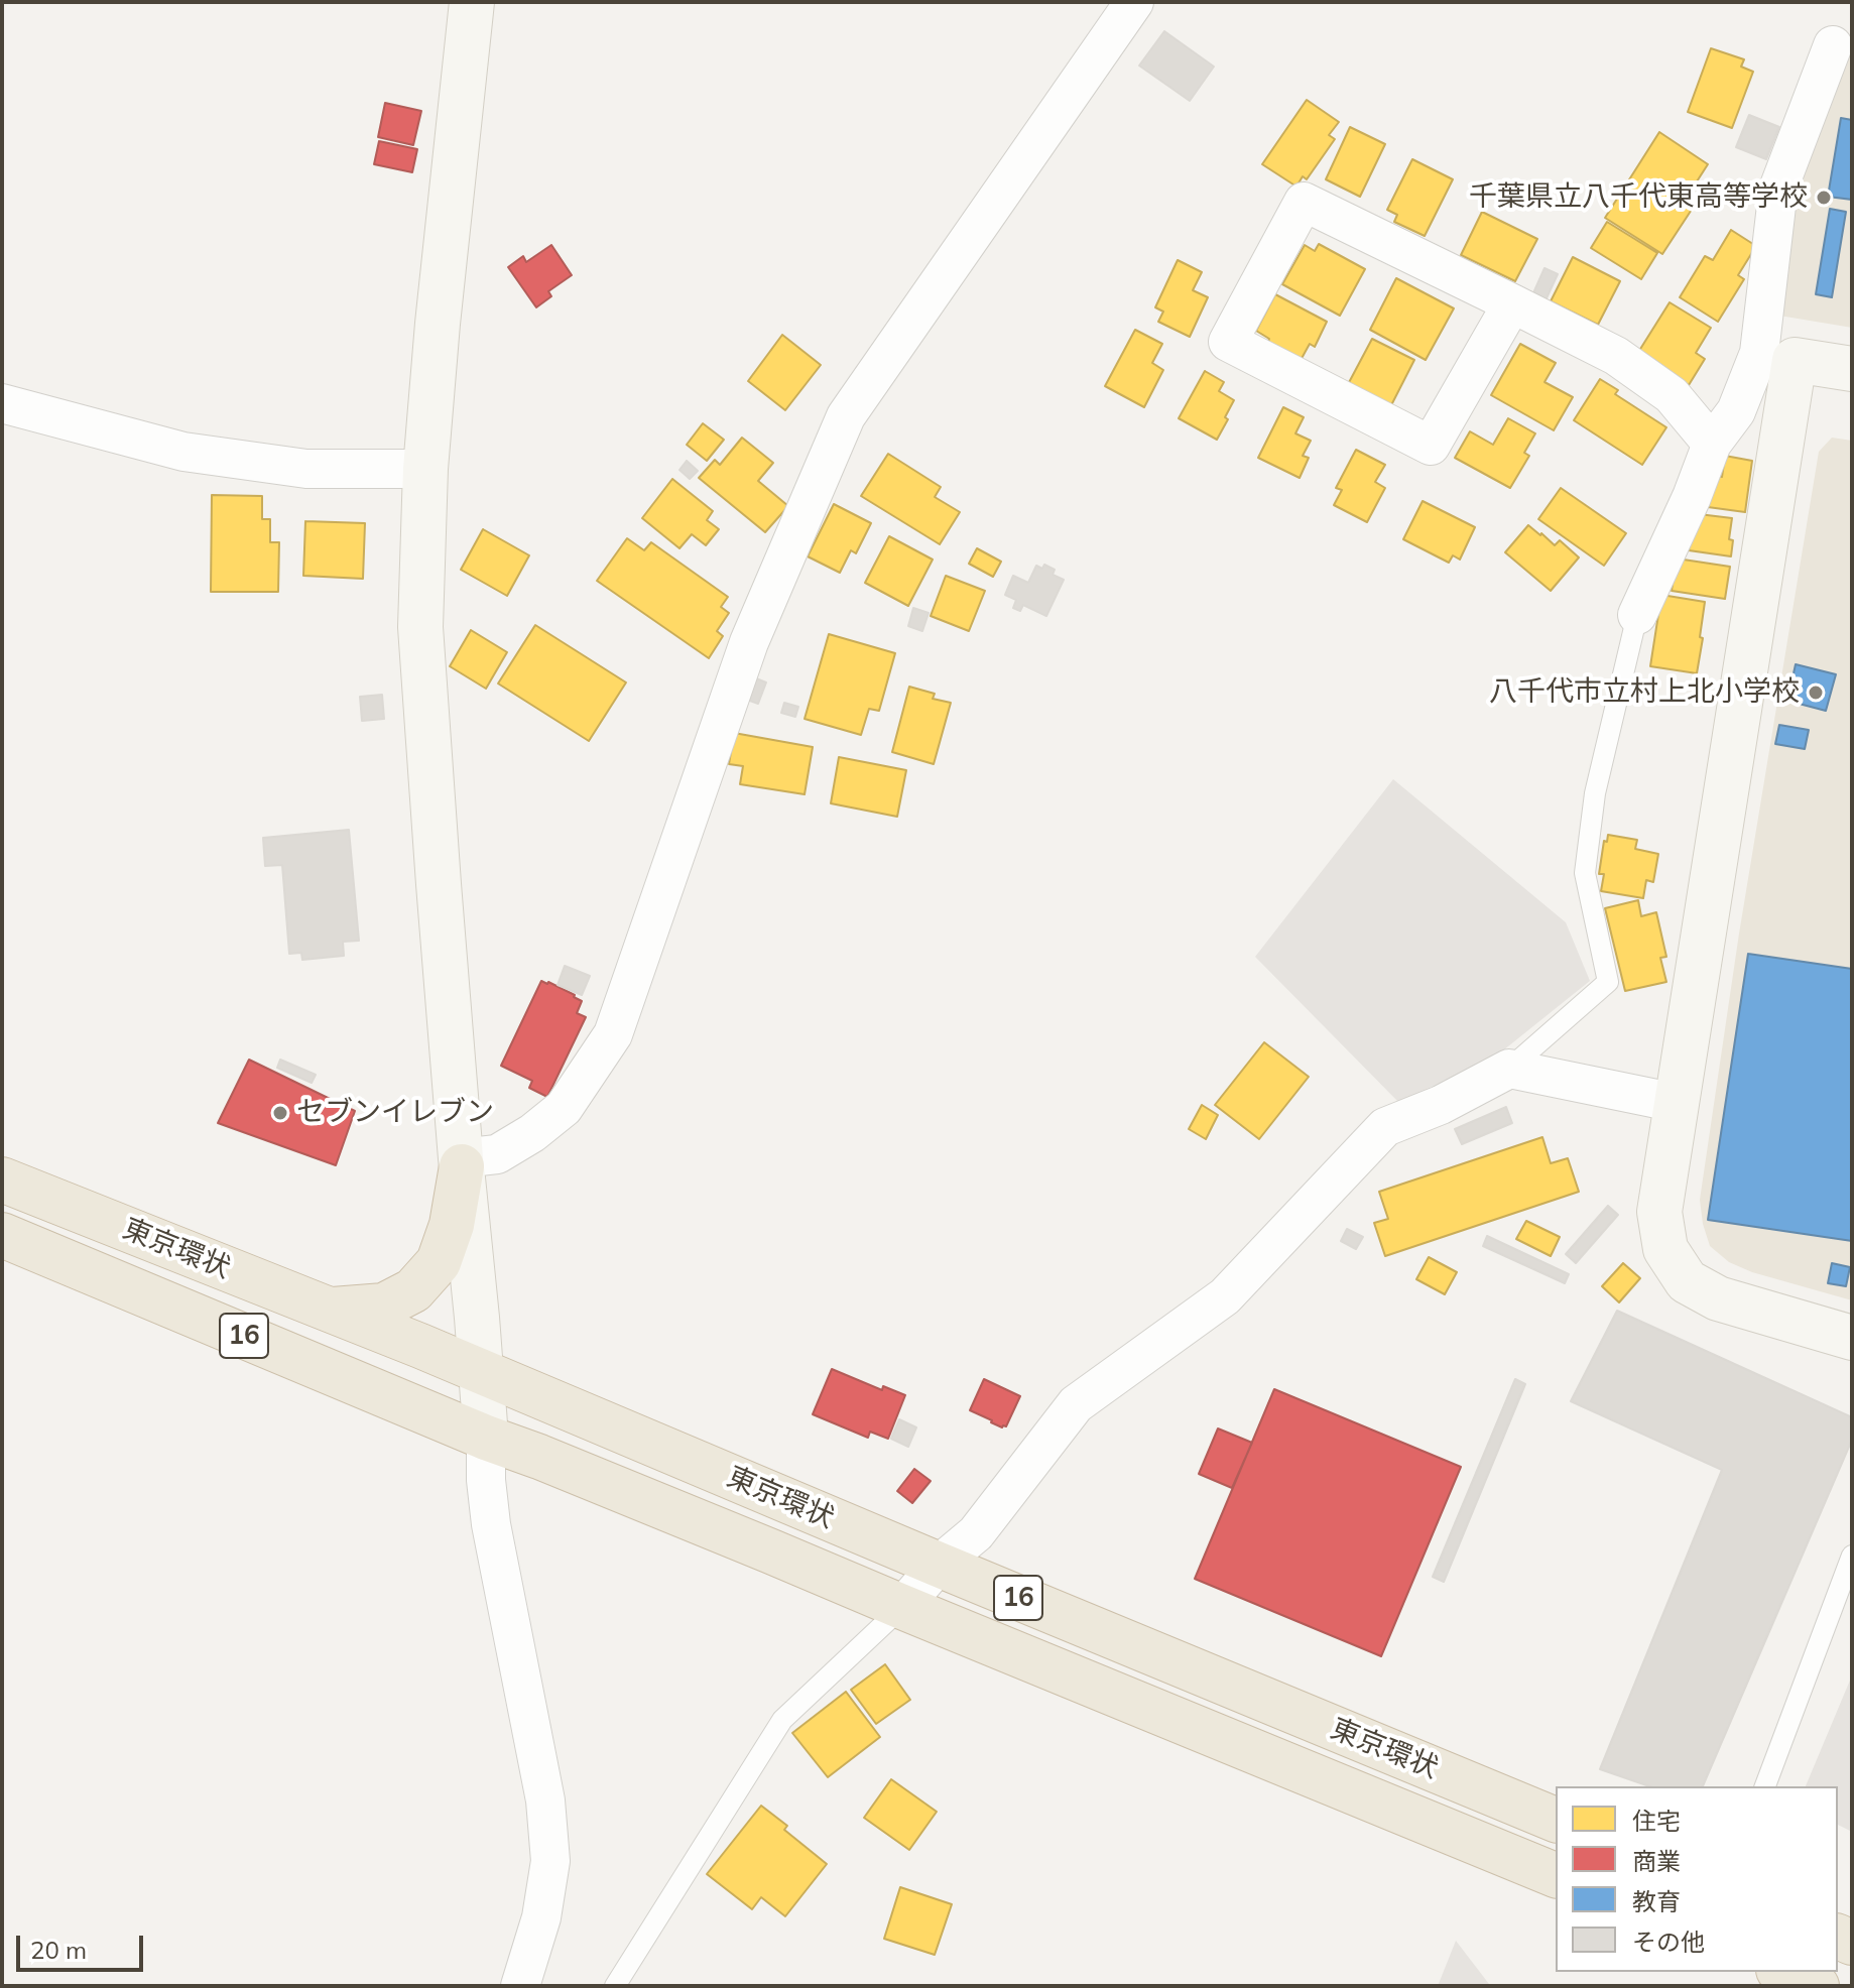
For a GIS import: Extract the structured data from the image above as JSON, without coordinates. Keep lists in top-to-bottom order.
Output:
{
  "streets": {
    "highway": ["東京環状", "16"]
  },
  "places": ["千葉県立八千代東高等学校", "八千代市立村上北小学校", "セブンイレブン"],
  "legend": [
    "住宅",
    "商業",
    "教育",
    "その他"
  ],
  "scale_bar": "20 m"
}
